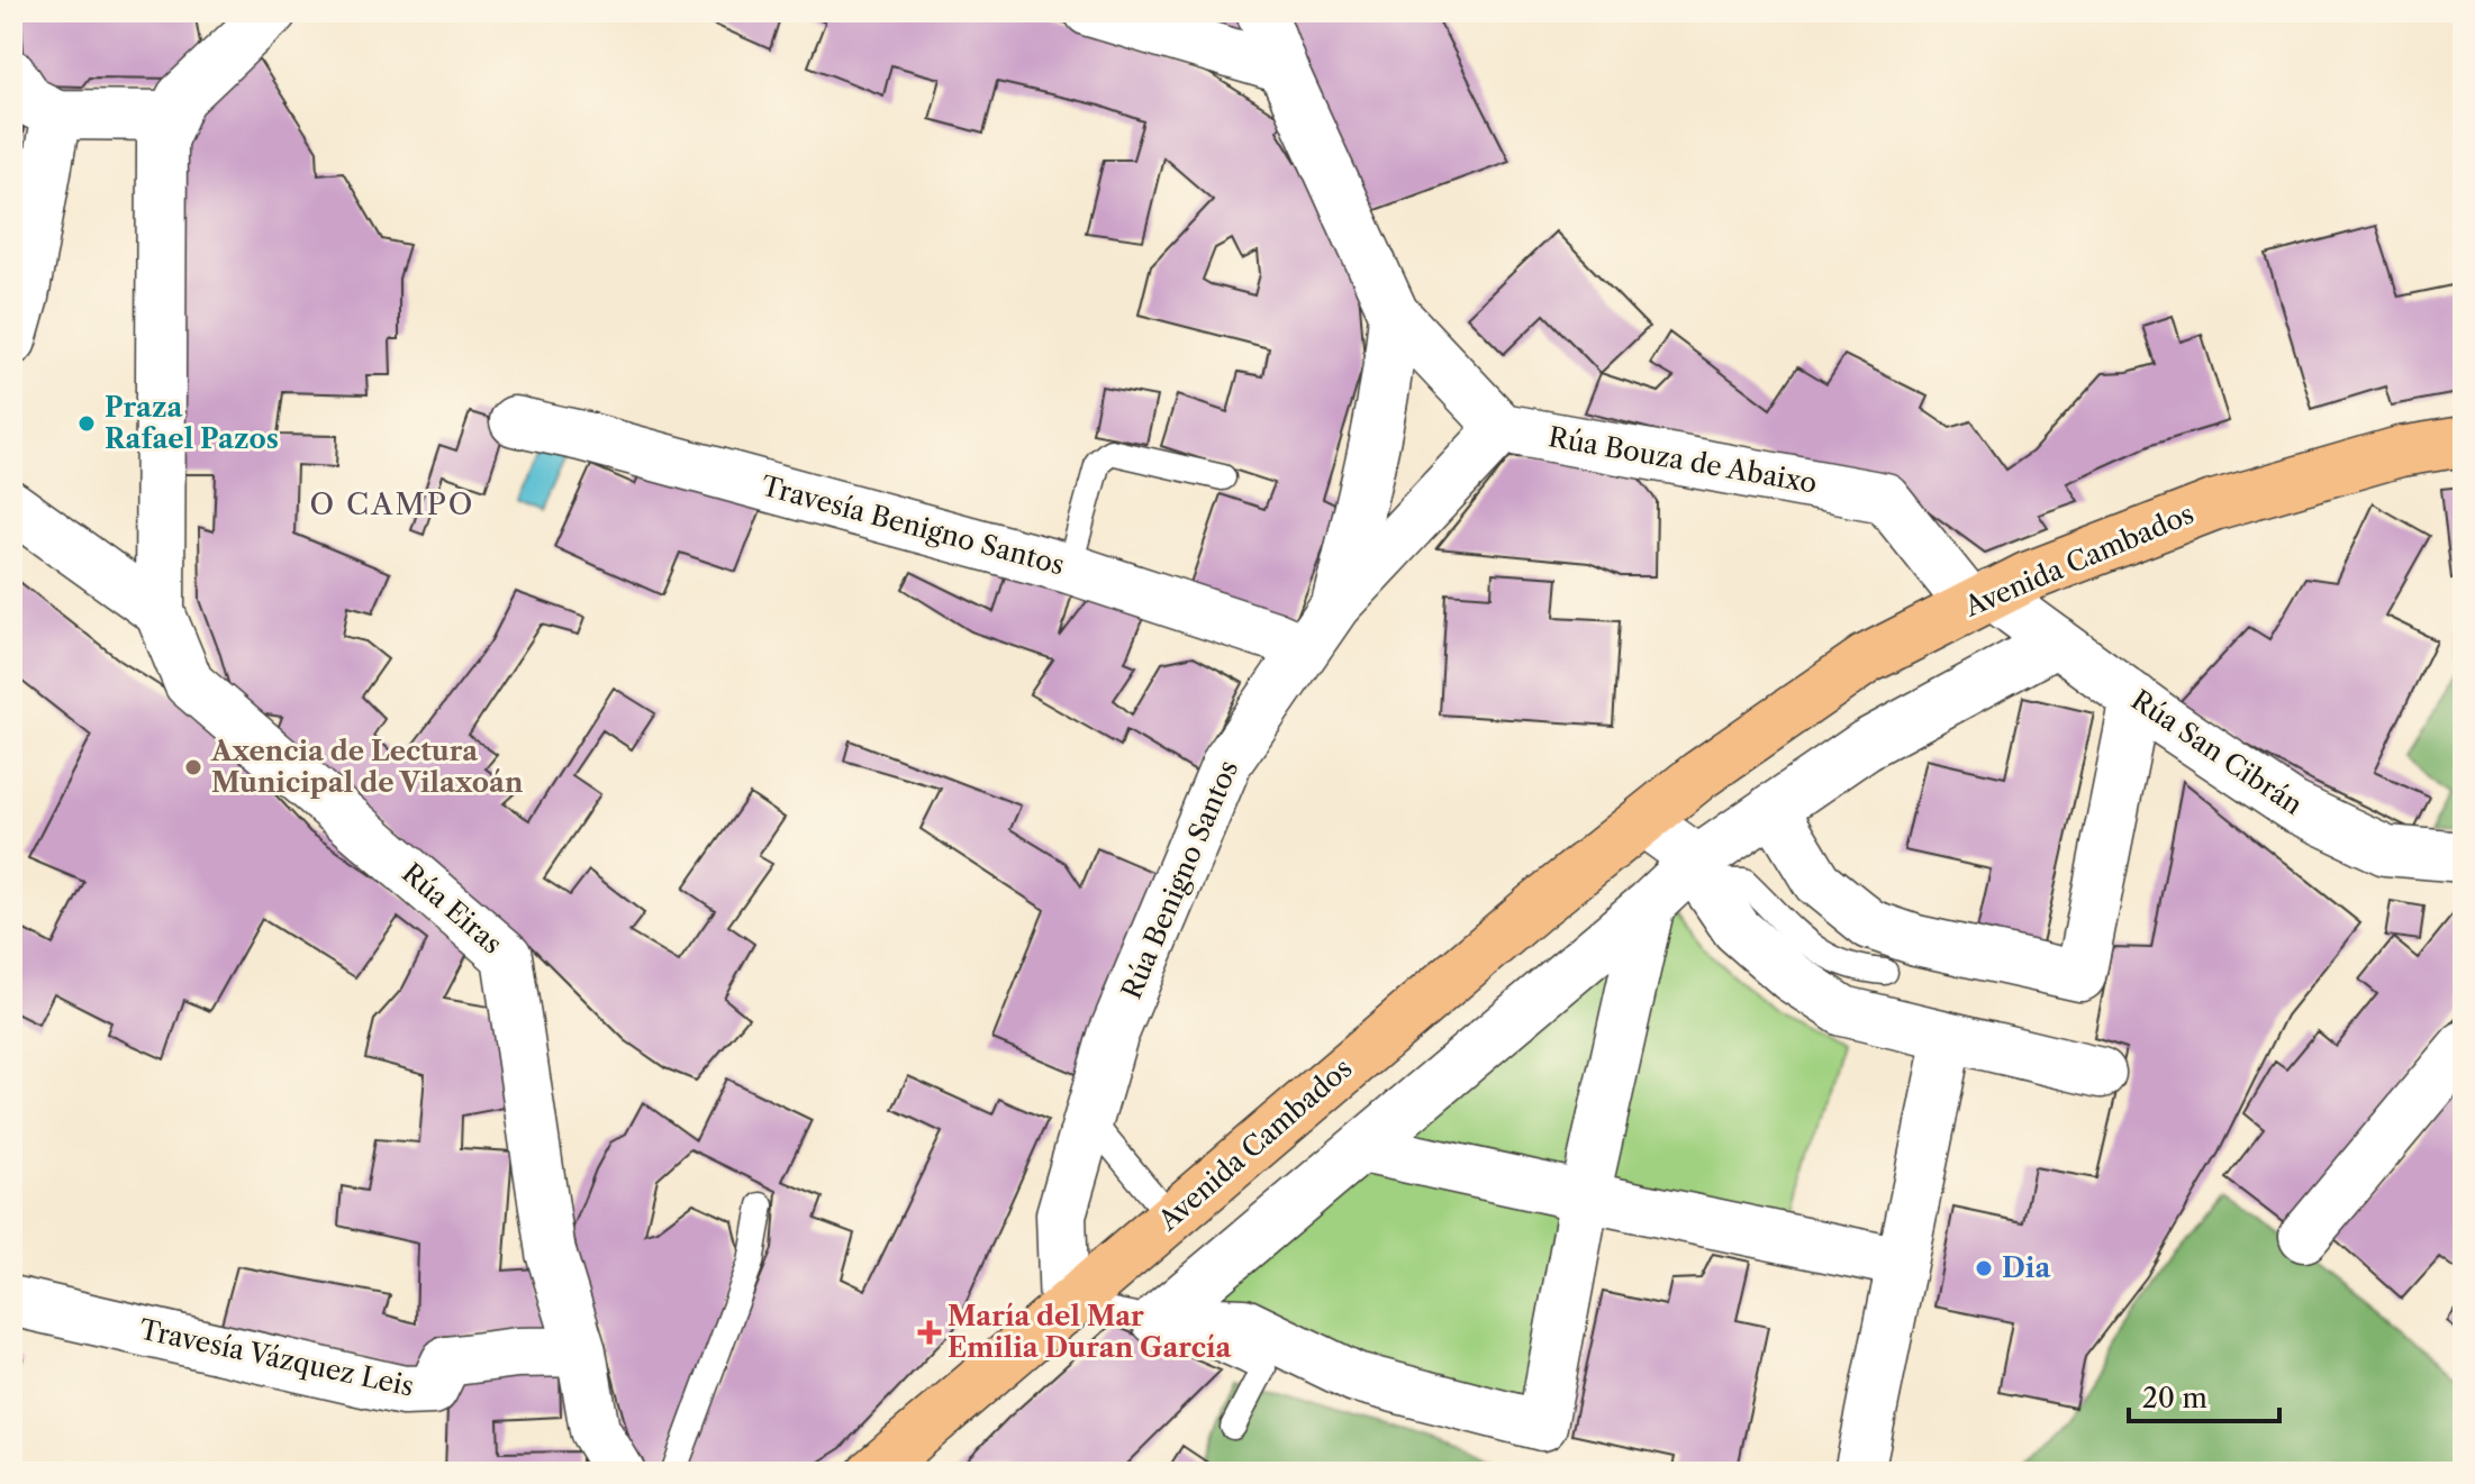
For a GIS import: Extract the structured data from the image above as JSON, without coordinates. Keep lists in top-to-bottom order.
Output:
{
  "streets": {
    "main road": ["Avenida Cambados"],
    "street": [
      "Rúa Bouza de Abaixo",
      "Travesía Benigno Santos",
      "Rúa San Cibrán",
      "Rúa Benigno Santos",
      "Rúa Eiras",
      "Travesía Vázquez Leis"
    ]
  },
  "crossings": [
    ["Rúa Bouza de Abaixo", "Avenida Cambados"],
    ["Rúa Bouza de Abaixo", "Rúa San Cibrán"],
    ["Rúa Bouza de Abaixo", "Rúa Benigno Santos"],
    ["Travesía Benigno Santos", "Rúa Benigno Santos"],
    ["Avenida Cambados", "Rúa San Cibrán"],
    ["Avenida Cambados", "Rúa Benigno Santos"],
    ["Rúa Eiras", "Travesía Vázquez Leis"]
  ],
  "districts": ["O CAMPO"],
  "places": {
    "other": ["Praza Rafael Pazos", "Axencia de Lectura Municipal de Vilaxoán", "Dia"],
    "health": ["María del Mar Emilia Duran García"]
  },
  "scale_bar": "20 m"
}
